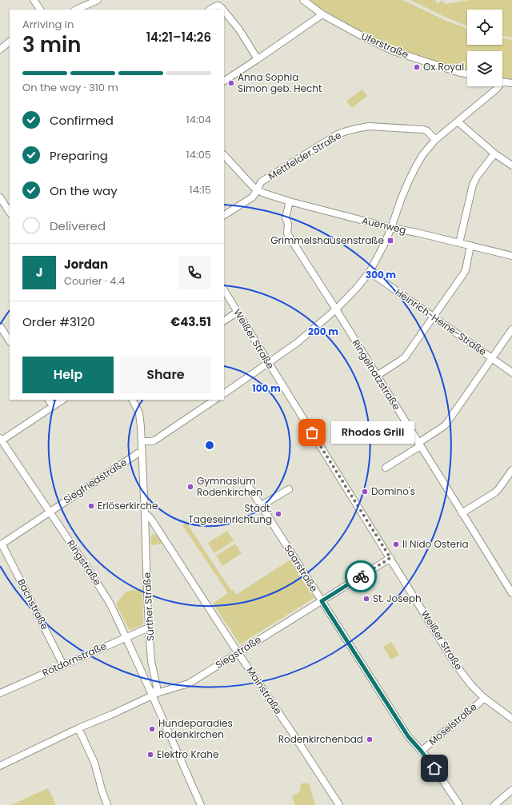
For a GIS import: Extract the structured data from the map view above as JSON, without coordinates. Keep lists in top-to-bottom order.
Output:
{
  "streets": {
    "street": [
      "Uferstraße",
      "Mettfelder Straße",
      "Auenweg",
      "Heinrich-Heine-Straße",
      "Weißer Straße",
      "Ringelnatzstraße",
      "Siegfriedstraße",
      "Ringstraße",
      "Saarstraße",
      "Bachstraße",
      "Sürther Straße",
      "Siegstraße",
      "Rotdornstraße",
      "Mainstraße",
      "Moselstraße"
    ]
  },
  "crossings": [
    ["Mettfelder Straße", "Auenweg"],
    ["Auenweg", "Ringelnatzstraße"],
    ["Weißer Straße", "Siegstraße"],
    ["Weißer Straße", "Moselstraße"],
    ["Siegfriedstraße", "Ringstraße"],
    ["Siegfriedstraße", "Bachstraße"],
    ["Siegfriedstraße", "Sürther Straße"],
    ["Ringstraße", "Sürther Straße"],
    ["Ringstraße", "Siegstraße"],
    ["Ringstraße", "Rotdornstraße"],
    ["Saarstraße", "Siegstraße"],
    ["Saarstraße", "Moselstraße"],
    ["Bachstraße", "Rotdornstraße"],
    ["Sürther Straße", "Siegstraße"],
    ["Sürther Straße", "Rotdornstraße"],
    ["Sürther Straße", "Mainstraße"],
    ["Siegstraße", "Mainstraße"]
  ],
  "places": {
    "other": [
      "Ox Royal",
      "Anna Sophia Simon geb. Hecht",
      "Rhodos Grill",
      "Gymnasium Rodenkirchen",
      "Domino's",
      "Erlöserkirche",
      "Städt. Tageseinrichtung",
      "Il Nido Osteria",
      "St. Joseph",
      "Hundeparadies Rodenkirchen",
      "Rodenkirchenbad",
      "Elektro Krahe"
    ],
    "transit": ["Grimmelshausenstraße"]
  },
  "page": {
    "heading": ["3 min", "Arriving in", "14:21–14:26"],
    "panel": [
      "Jordan",
      "Courier · 4.4",
      "Order #3120",
      "€43.51"
    ],
    "bar": "On the way · 310 m",
    "list": [
      ["Confirmed", "14:04"],
      ["Preparing", "14:05"],
      ["On the way", "14:15"],
      "Delivered"
    ],
    "round": "J",
    "buttons": ["Help", "Share"],
    "bubble": "Rhodos Grill"
  },
  "rings": ["300 m", "200 m", "100 m"]
}
